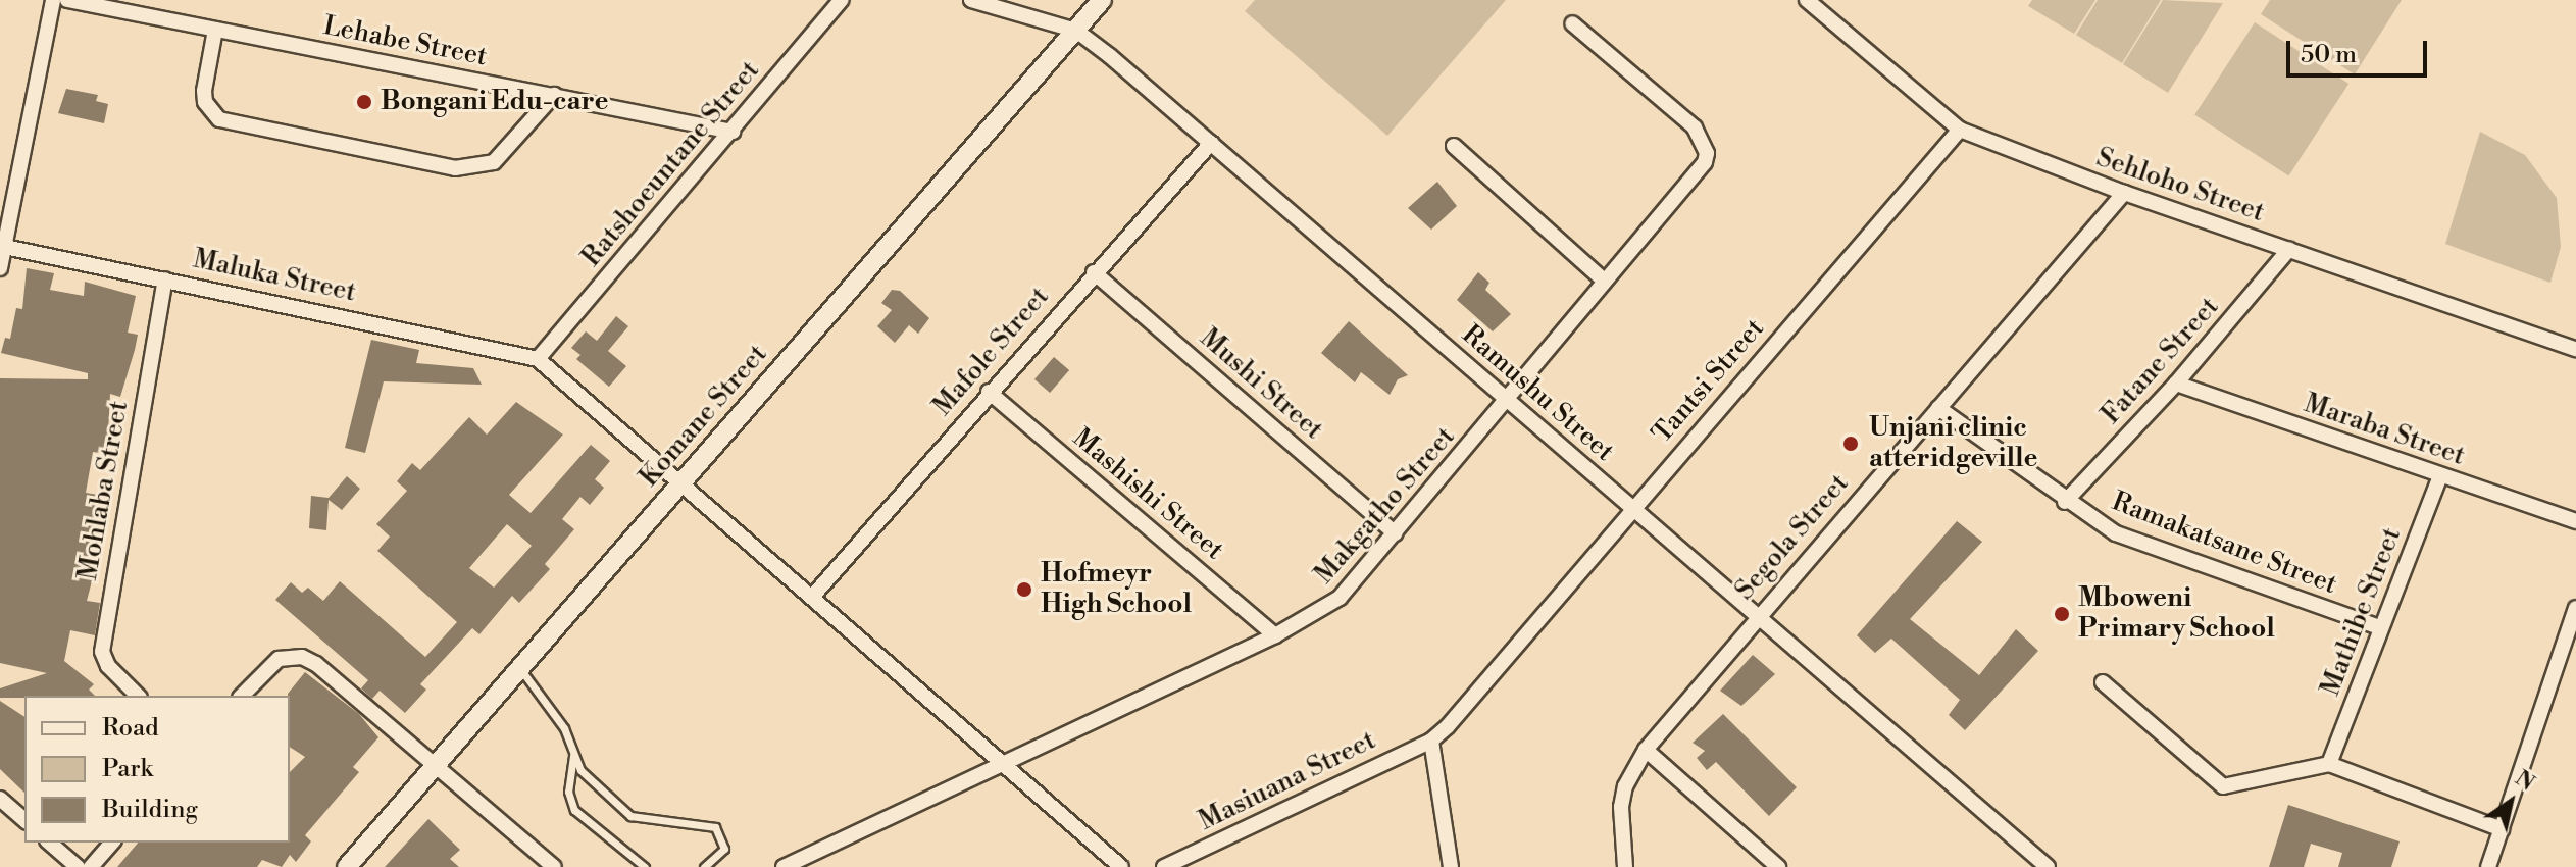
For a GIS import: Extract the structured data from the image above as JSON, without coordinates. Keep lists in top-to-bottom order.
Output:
{
  "streets": {
    "street": [
      "Lehabe Street",
      "Ratshoeuntane Street",
      "Sehloho Street",
      "Maluka Street",
      "Mafole Street",
      "Fatane Street",
      "Tantsi Street",
      "Mushi Street",
      "Ramushu Street",
      "Komane Street",
      "Maraba Street",
      "Mohlaba Street",
      "Mashishi Street",
      "Makgatho Street",
      "Segola Street",
      "Ramakatsane Street",
      "Mathibe Street",
      "Masiuana Street"
    ]
  },
  "crossings": [
    ["Lehabe Street", "Ratshoeuntane Street"],
    ["Ratshoeuntane Street", "Maluka Street"],
    ["Sehloho Street", "Fatane Street"],
    ["Sehloho Street", "Tantsi Street"],
    ["Sehloho Street", "Segola Street"],
    ["Maluka Street", "Mohlaba Street"],
    ["Mafole Street", "Mushi Street"],
    ["Mafole Street", "Ramushu Street"],
    ["Mafole Street", "Mashishi Street"],
    ["Fatane Street", "Maraba Street"],
    ["Fatane Street", "Ramakatsane Street"],
    ["Tantsi Street", "Ramushu Street"],
    ["Tantsi Street", "Masiuana Street"],
    ["Mushi Street", "Makgatho Street"],
    ["Ramushu Street", "Komane Street"],
    ["Ramushu Street", "Makgatho Street"],
    ["Ramushu Street", "Segola Street"],
    ["Maraba Street", "Mathibe Street"],
    ["Mashishi Street", "Makgatho Street"],
    ["Segola Street", "Ramakatsane Street"],
    ["Ramakatsane Street", "Mathibe Street"]
  ],
  "places": [
    "Bongani Edu-care",
    "Unjani clinic atteridgeville",
    "Hofmeyr High School",
    "Mboweni Primary School"
  ],
  "legend": ["Road", "Park", "Building"],
  "scale_bar": "50 m",
  "north": "top right"
}
